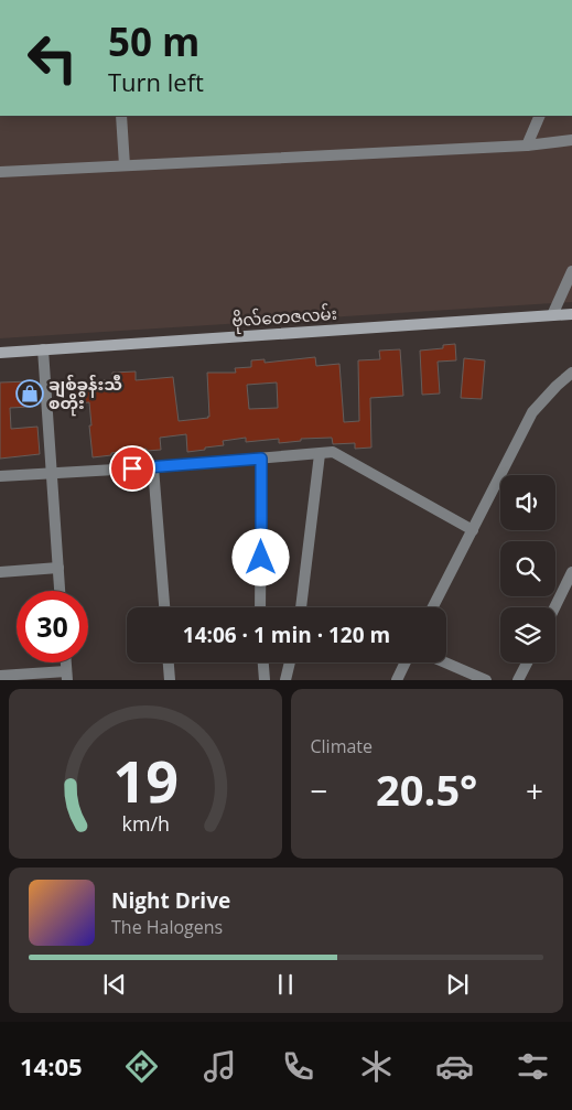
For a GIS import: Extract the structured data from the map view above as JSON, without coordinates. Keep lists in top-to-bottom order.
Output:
{
  "streets": {
    "main road": ["ဗိုလ်တေဇလမ်း"]
  },
  "places": {
    "shop": ["ချစ်ခွန်းသီ စတိုး"]
  },
  "page": {
    "turn": ["50 m", "Turn left"],
    "limit": "30",
    "trip": "14:06 · 1 min · 120 m",
    "tile": "Climate",
    "heat": ["−", "20.5°", "+"],
    "song": ["Night Drive", "The Halogens"],
    "tabs": "14:05",
    "gauge": ["19", "km/h"]
  }
}
